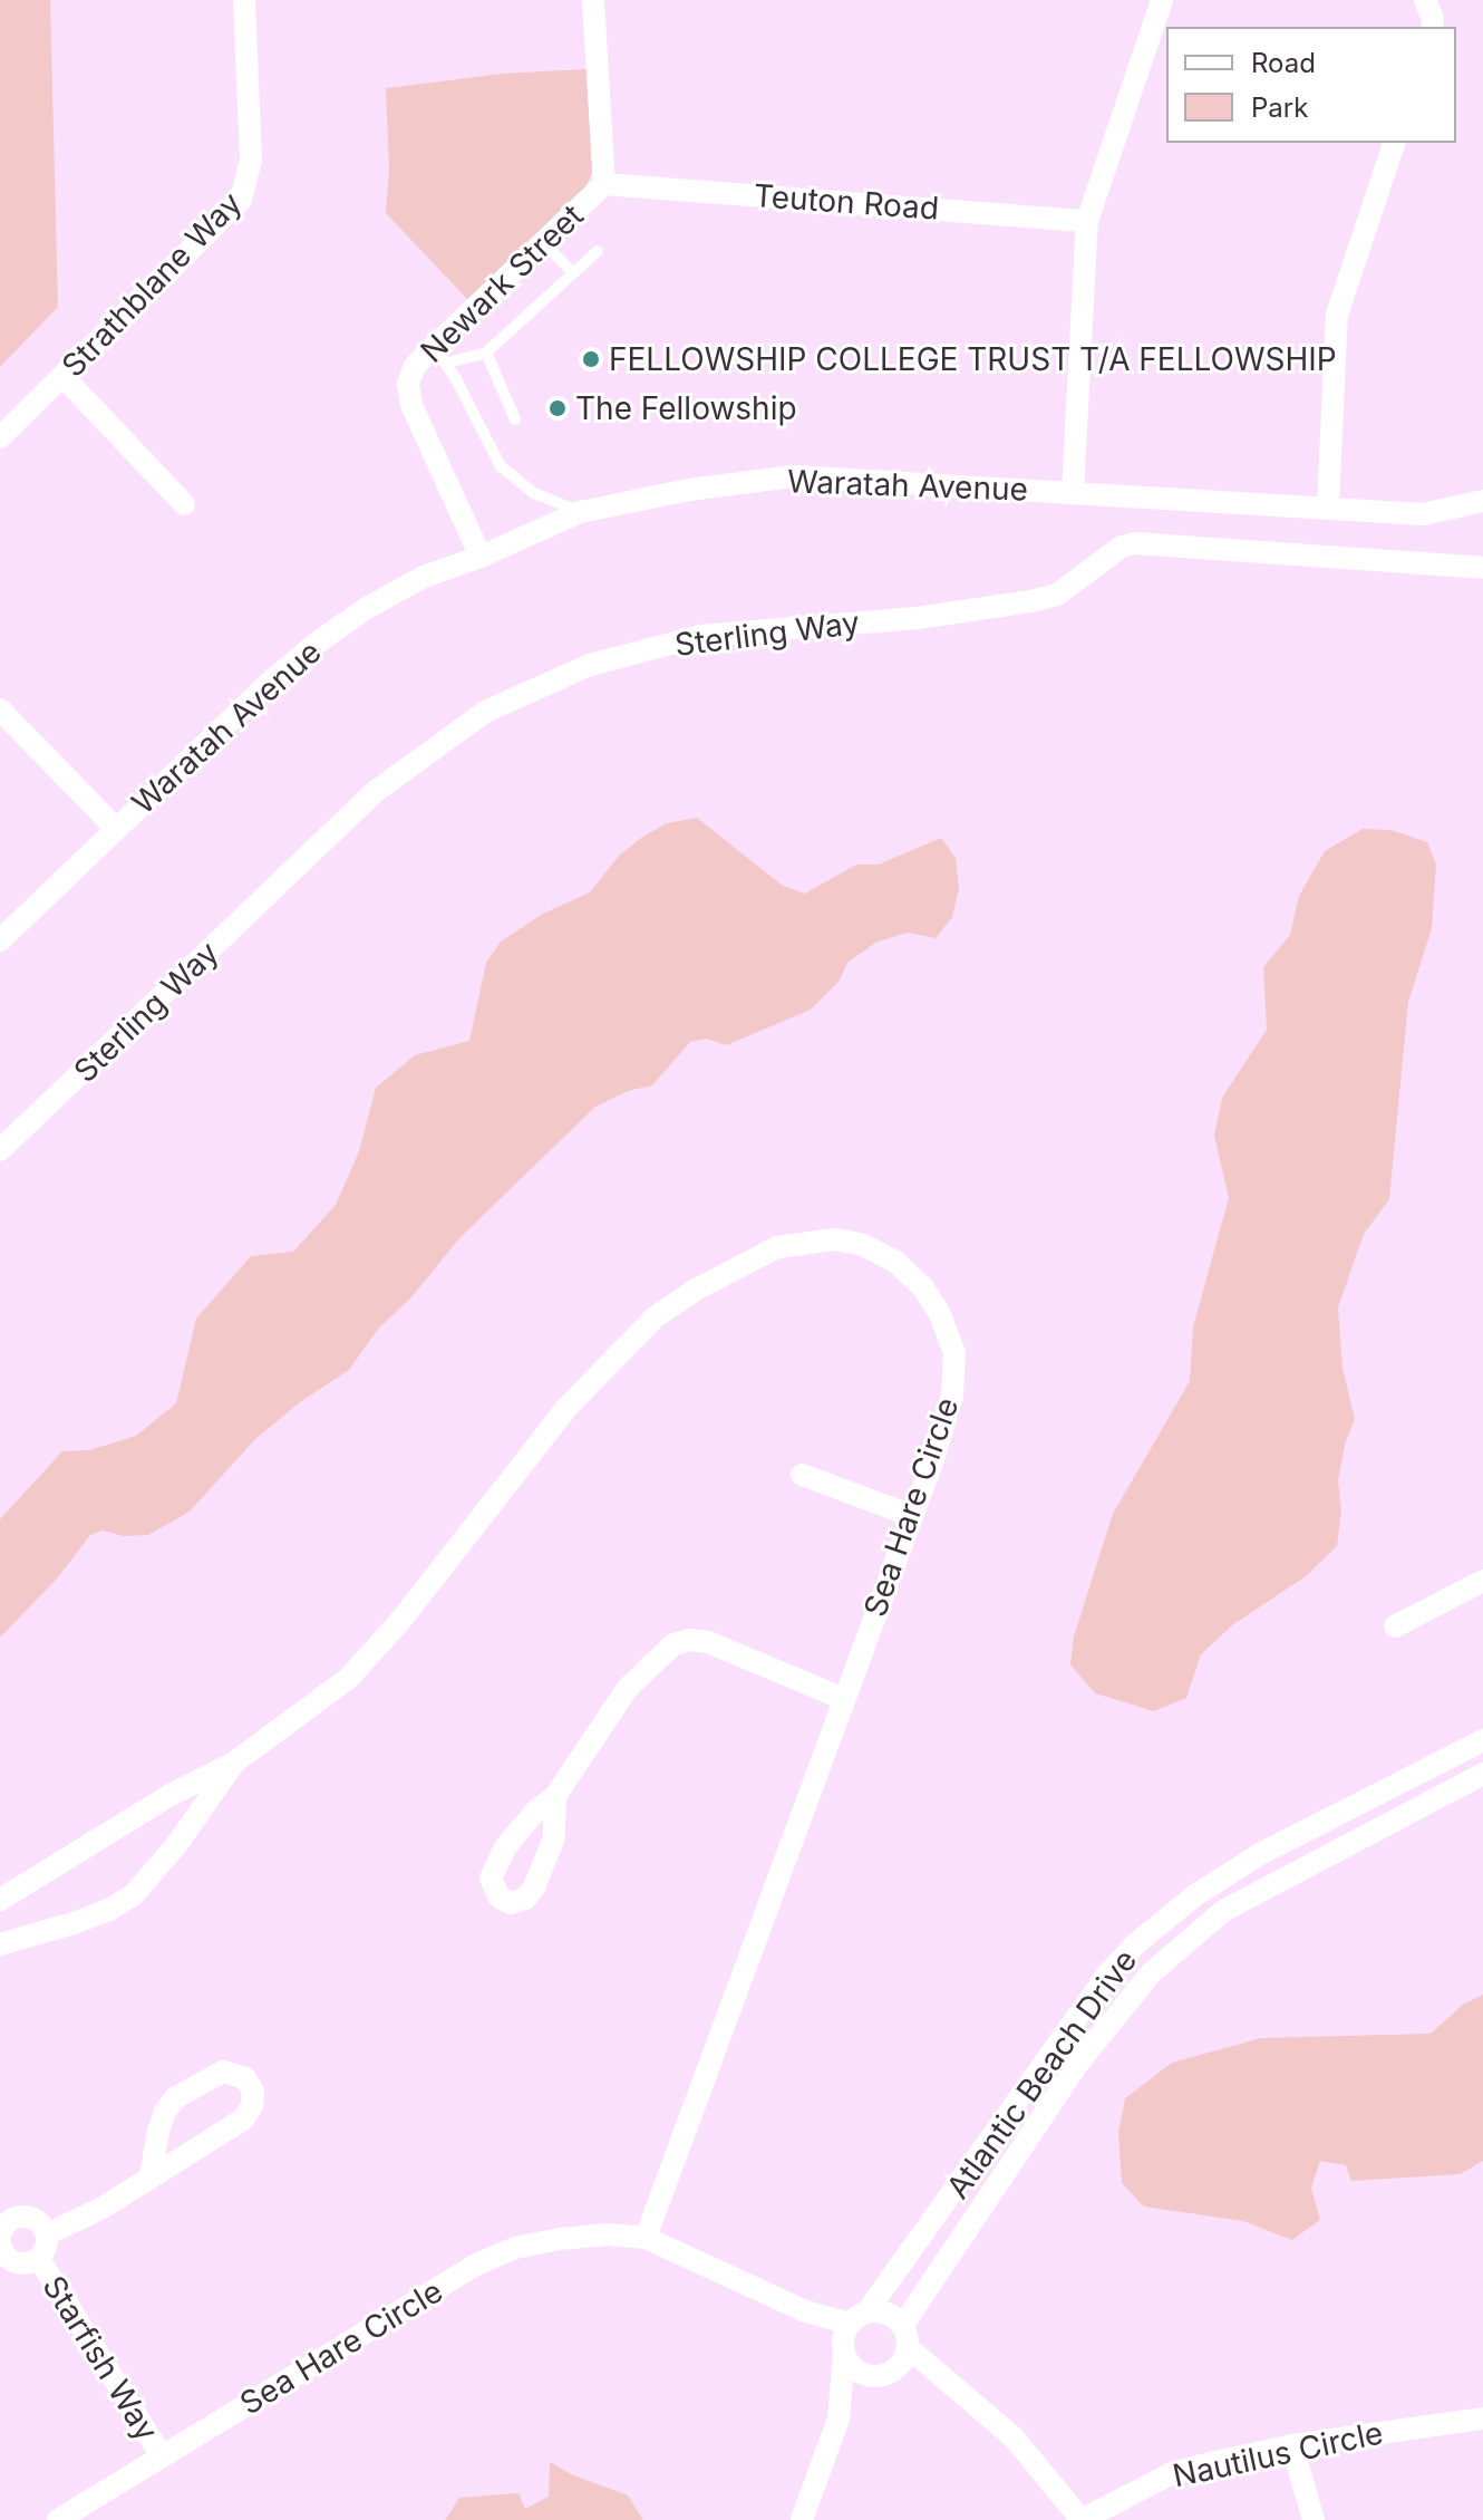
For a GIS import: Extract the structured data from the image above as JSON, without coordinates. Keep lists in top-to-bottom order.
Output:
{
  "streets": {
    "street": [
      "Teuton Road",
      "Newark Street",
      "Strathblane Way",
      "Waratah Avenue",
      "Sterling Way",
      "Sea Hare Circle",
      "Atlantic Beach Drive",
      "Starfish Way",
      "Nautilus Circle"
    ]
  },
  "crossings": [
    ["Teuton Road", "Newark Street"],
    ["Newark Street", "Waratah Avenue"],
    ["Sea Hare Circle", "Atlantic Beach Drive"],
    ["Sea Hare Circle", "Starfish Way"],
    ["Sea Hare Circle", "Nautilus Circle"],
    ["Atlantic Beach Drive", "Nautilus Circle"]
  ],
  "places": ["FELLOWSHIP COLLEGE TRUST T/A FELLOWSHIP", "The Fellowship"],
  "legend": ["Road", "Park"]
}
